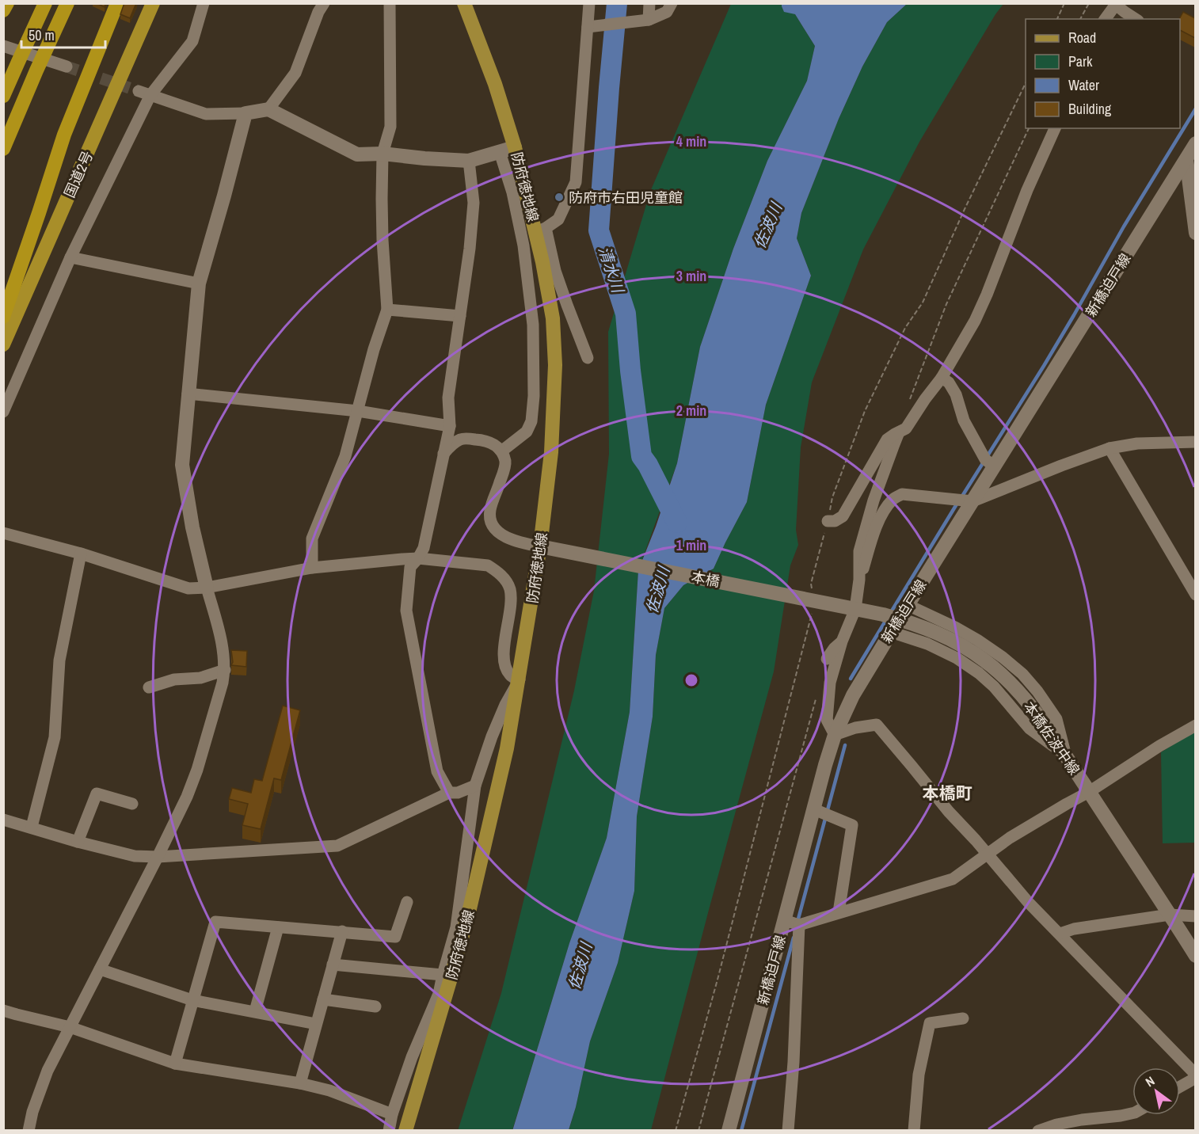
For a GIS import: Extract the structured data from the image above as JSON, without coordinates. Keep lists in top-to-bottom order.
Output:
{
  "streets": {
    "highway": ["国道2号"],
    "main road": ["防府徳地線"],
    "street": ["新橋迫戸線", "本橋", "本橋佐波中線"]
  },
  "crossings": [
    ["防府徳地線", "本橋"],
    ["本橋", "本橋佐波中線"]
  ],
  "districts": ["本橋町"],
  "water": ["佐波川", "清水川"],
  "places": ["防府市右田児童館"],
  "legend": [
    "Road",
    "Park",
    "Water",
    "Building"
  ],
  "scale_bar": "50 m",
  "north": "top left",
  "rings": [
    "4 min",
    "3 min",
    "2 min",
    "1 min"
  ]
}
